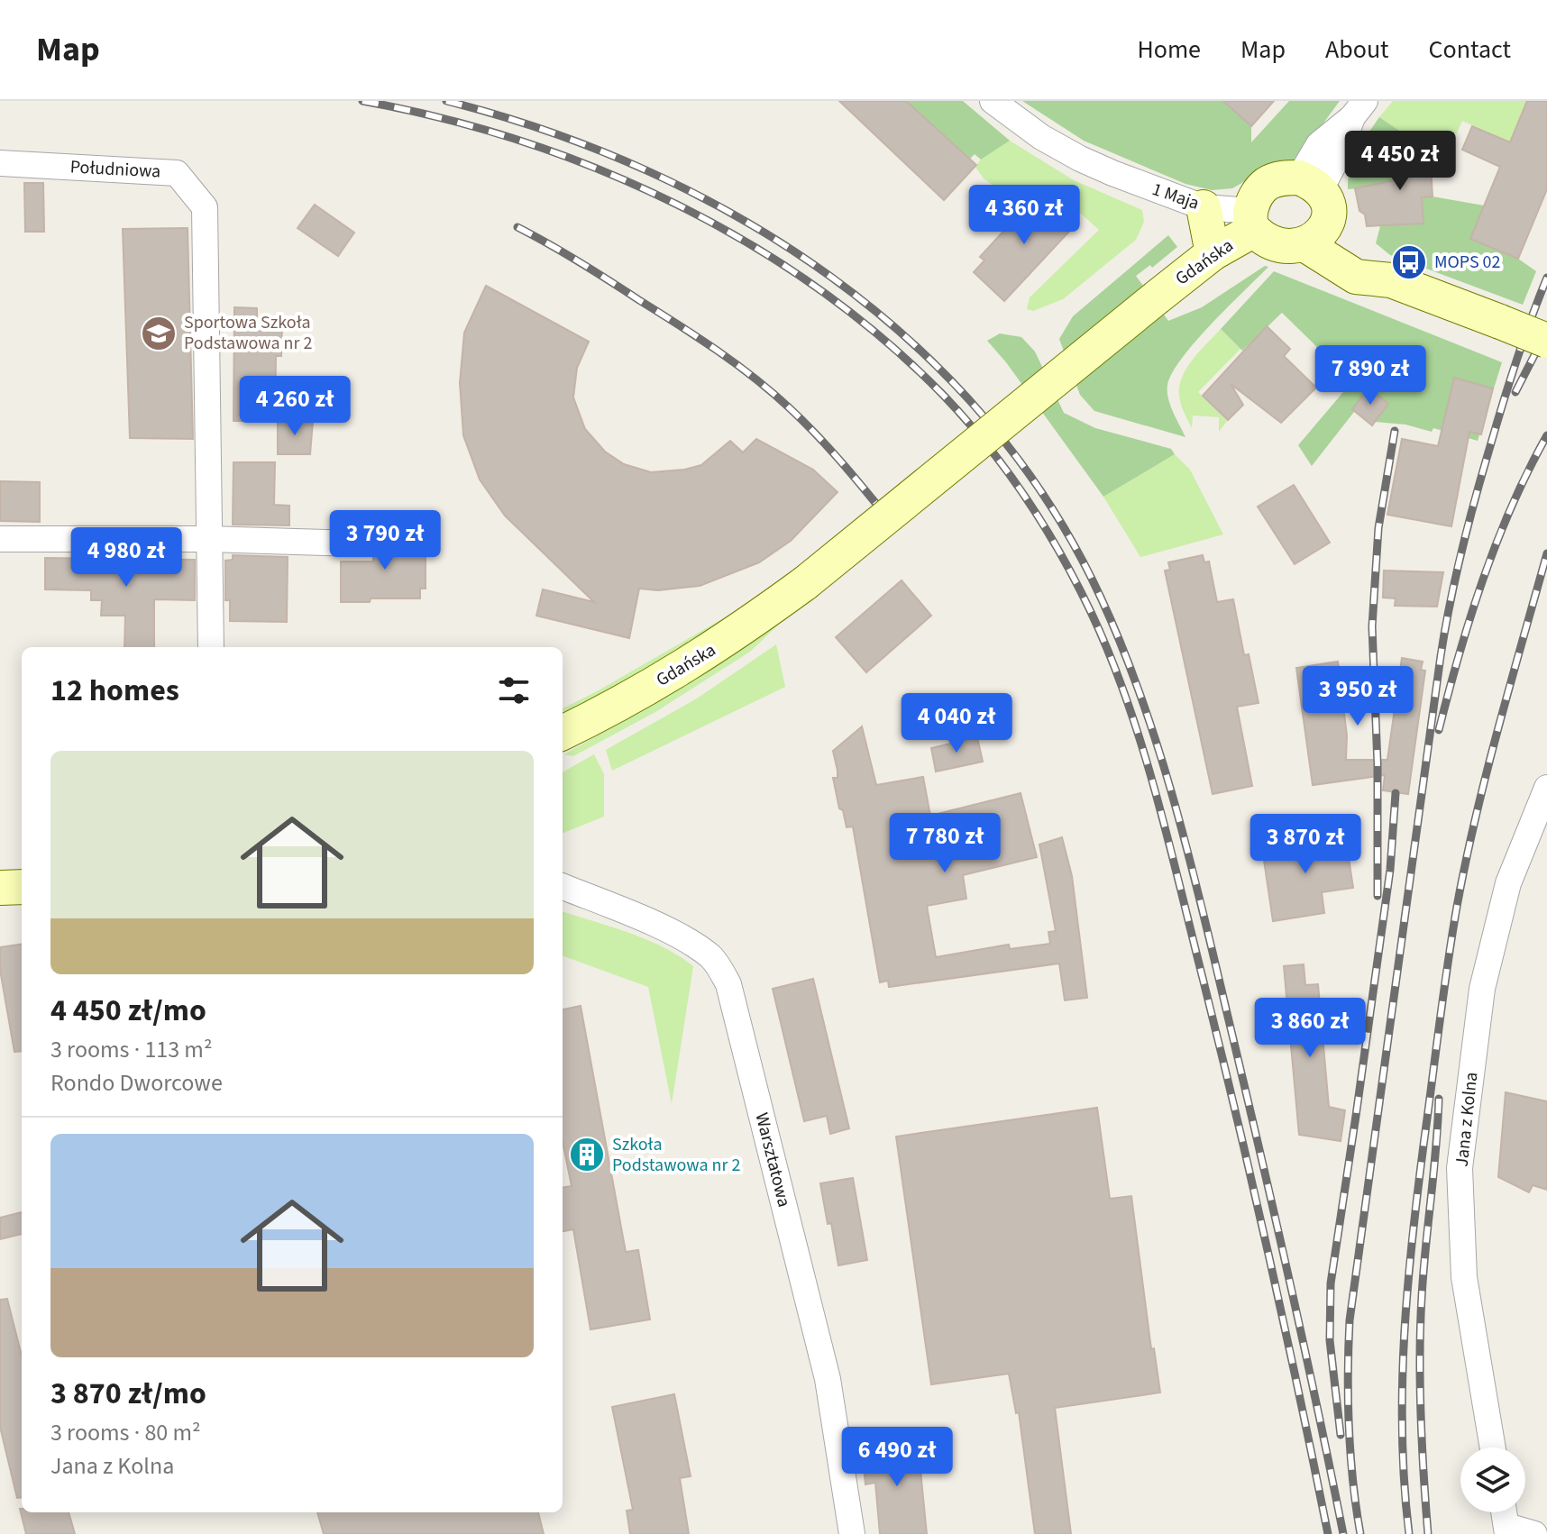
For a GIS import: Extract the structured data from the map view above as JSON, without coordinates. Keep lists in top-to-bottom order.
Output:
{
  "streets": {
    "street": [
      "Południowa",
      "1 Maja",
      "Gdańska",
      "Jana z Kolna",
      "Warsztatowa"
    ]
  },
  "crossings": [
    ["1 Maja", "Gdańska"]
  ],
  "places": {
    "bus stop": ["MOPS 02"],
    "school or university": ["Sportowa Szkoła Podstawowa nr 2"],
    "building": ["Szkoła Podstawowa nr 2"]
  },
  "page": {
    "header": "Map",
    "nav": [
      "Home",
      "Map",
      "About",
      "Contact"
    ],
    "price": [
      "4 450 zł",
      "4 360 zł",
      "7 890 zł",
      "4 260 zł",
      "3 790 zł",
      "4 980 zł",
      "3 950 zł",
      "4 040 zł",
      "7 780 zł",
      "3 870 zł",
      "3 860 zł",
      "6 490 zł"
    ],
    "heading": "12 homes",
    "list": [
      {
        "name": "4 450 zł/mo",
        "note": "3 rooms · 113 m² · Rondo Dworcowe"
      },
      {
        "name": "3 870 zł/mo",
        "note": "3 rooms · 80 m² · Jana z Kolna"
      }
    ]
  }
}
